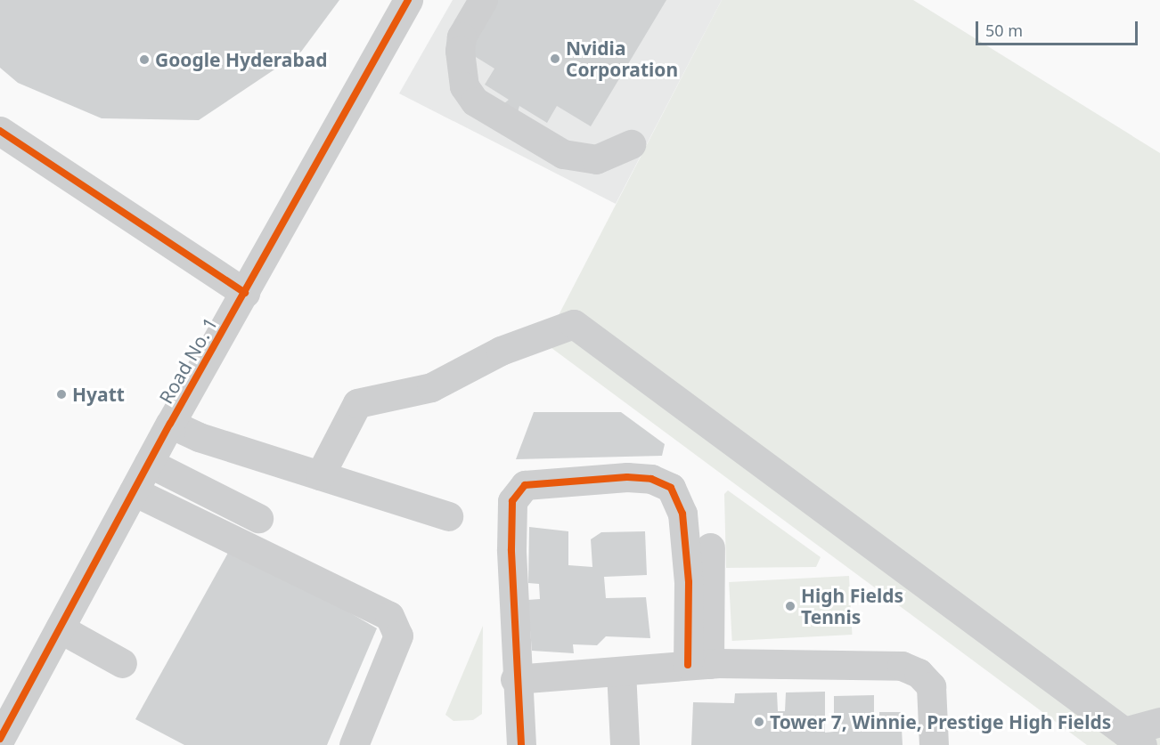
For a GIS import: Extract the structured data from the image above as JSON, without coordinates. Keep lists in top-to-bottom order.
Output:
{
  "streets": {
    "street": ["Road No. 1"]
  },
  "places": [
    "Nvidia Corporation",
    "Google Hyderabad",
    "Hyatt",
    "High Fields Tennis",
    "Tower 7, Winnie, Prestige High Fields"
  ],
  "scale_bar": "50 m"
}
